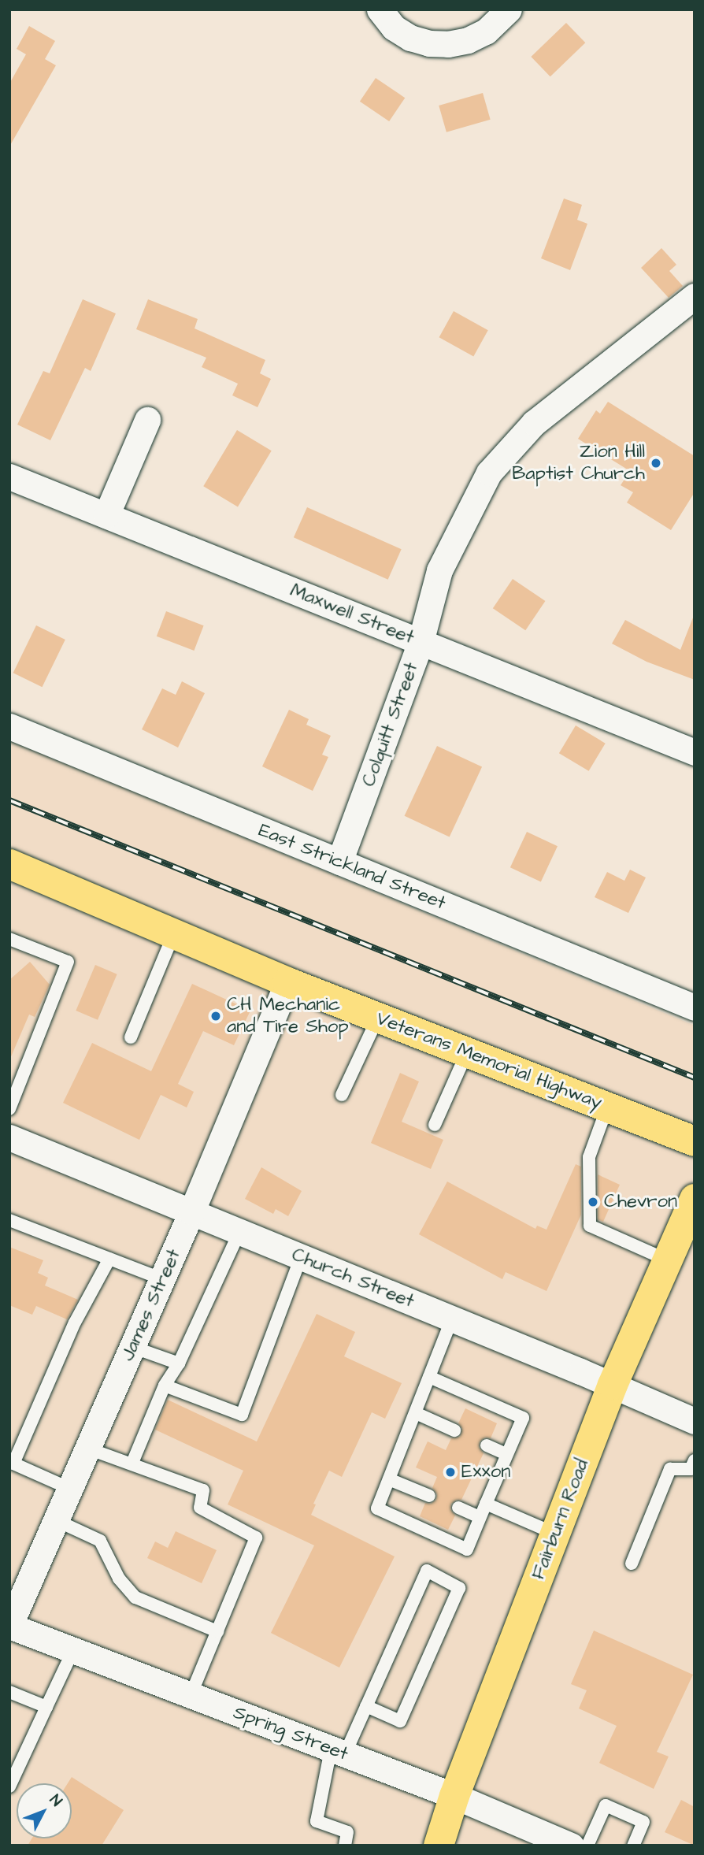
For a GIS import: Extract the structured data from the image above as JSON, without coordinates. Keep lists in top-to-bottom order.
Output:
{
  "streets": {
    "main road": ["Veterans Memorial Highway", "Fairburn Road"],
    "street": [
      "Maxwell Street",
      "Colquitt Street",
      "East Strickland Street",
      "Church Street",
      "James Street",
      "Spring Street"
    ]
  },
  "crossings": [
    ["Maxwell Street", "Colquitt Street"],
    ["Colquitt Street", "East Strickland Street"],
    ["Veterans Memorial Highway", "James Street"],
    ["Church Street", "James Street"],
    ["Church Street", "Fairburn Road"],
    ["James Street", "Spring Street"],
    ["Fairburn Road", "Spring Street"]
  ],
  "places": [
    "Zion Hill Baptist Church",
    "CH Mechanic and Tire Shop",
    "Chevron",
    "Exxon"
  ],
  "north": "top right"
}
